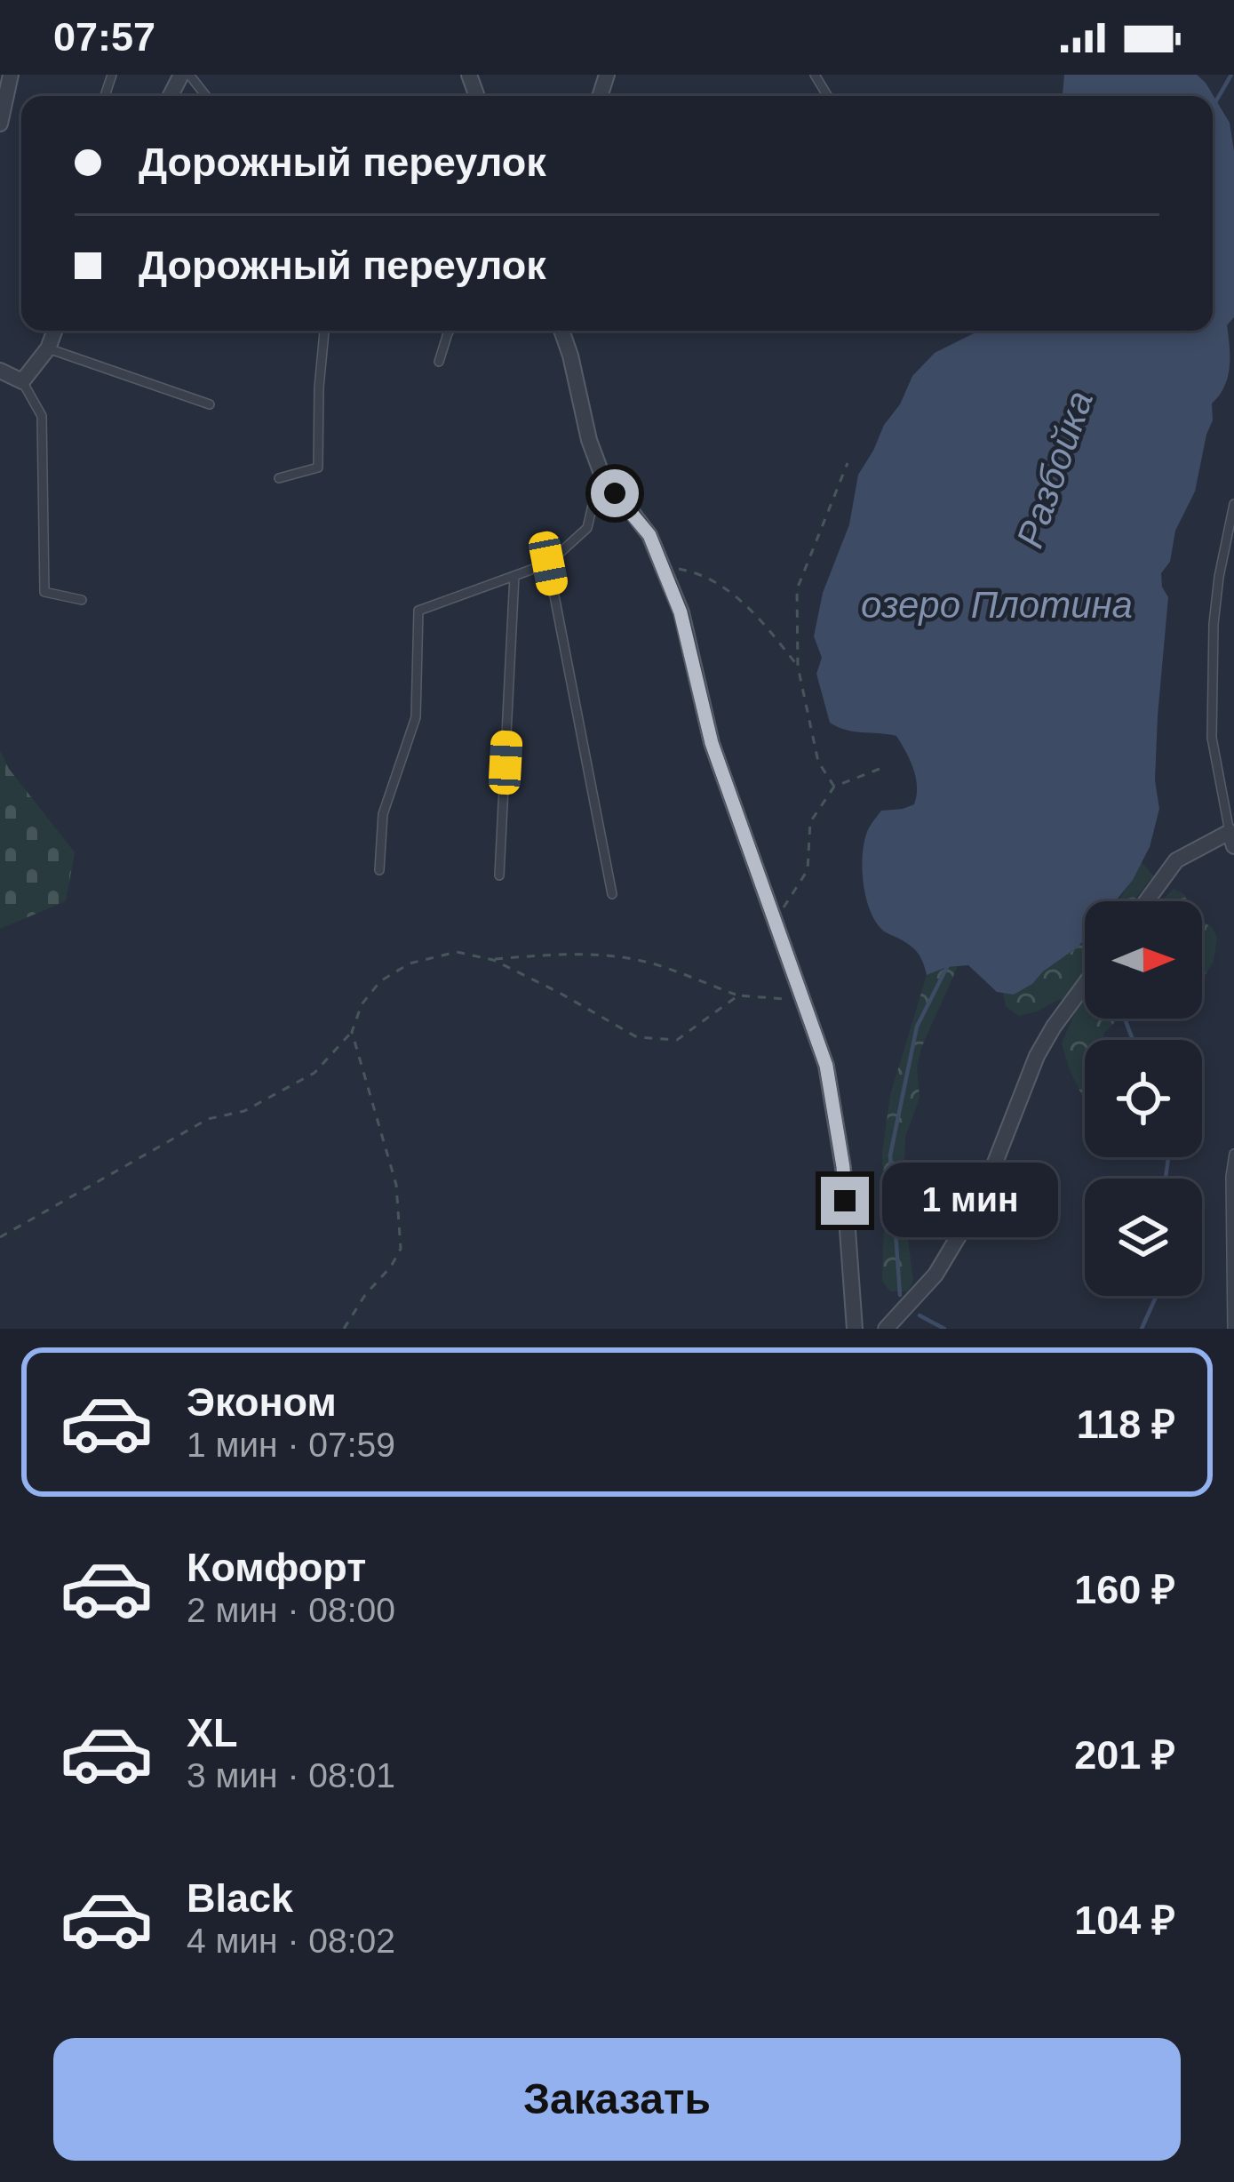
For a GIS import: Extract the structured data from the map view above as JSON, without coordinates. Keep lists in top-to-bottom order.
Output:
{
  "water": ["Разбойка", "озеро Плотина"],
  "north": "right",
  "page": {
    "status": "07:57",
    "banner": ["Дорожный переулок", "Дорожный переулок"],
    "bubble": "1 мин",
    "list": [
      {
        "name": "Эконом",
        "note": "1 мин · 07:59",
        "value": "118 ₽"
      },
      {
        "name": "Комфорт",
        "note": "2 мин · 08:00",
        "value": "160 ₽"
      },
      {
        "name": "XL",
        "note": "3 мин · 08:01",
        "value": "201 ₽"
      },
      {
        "name": "Black",
        "note": "4 мин · 08:02",
        "value": "104 ₽"
      }
    ],
    "buttons": "Заказать"
  }
}
